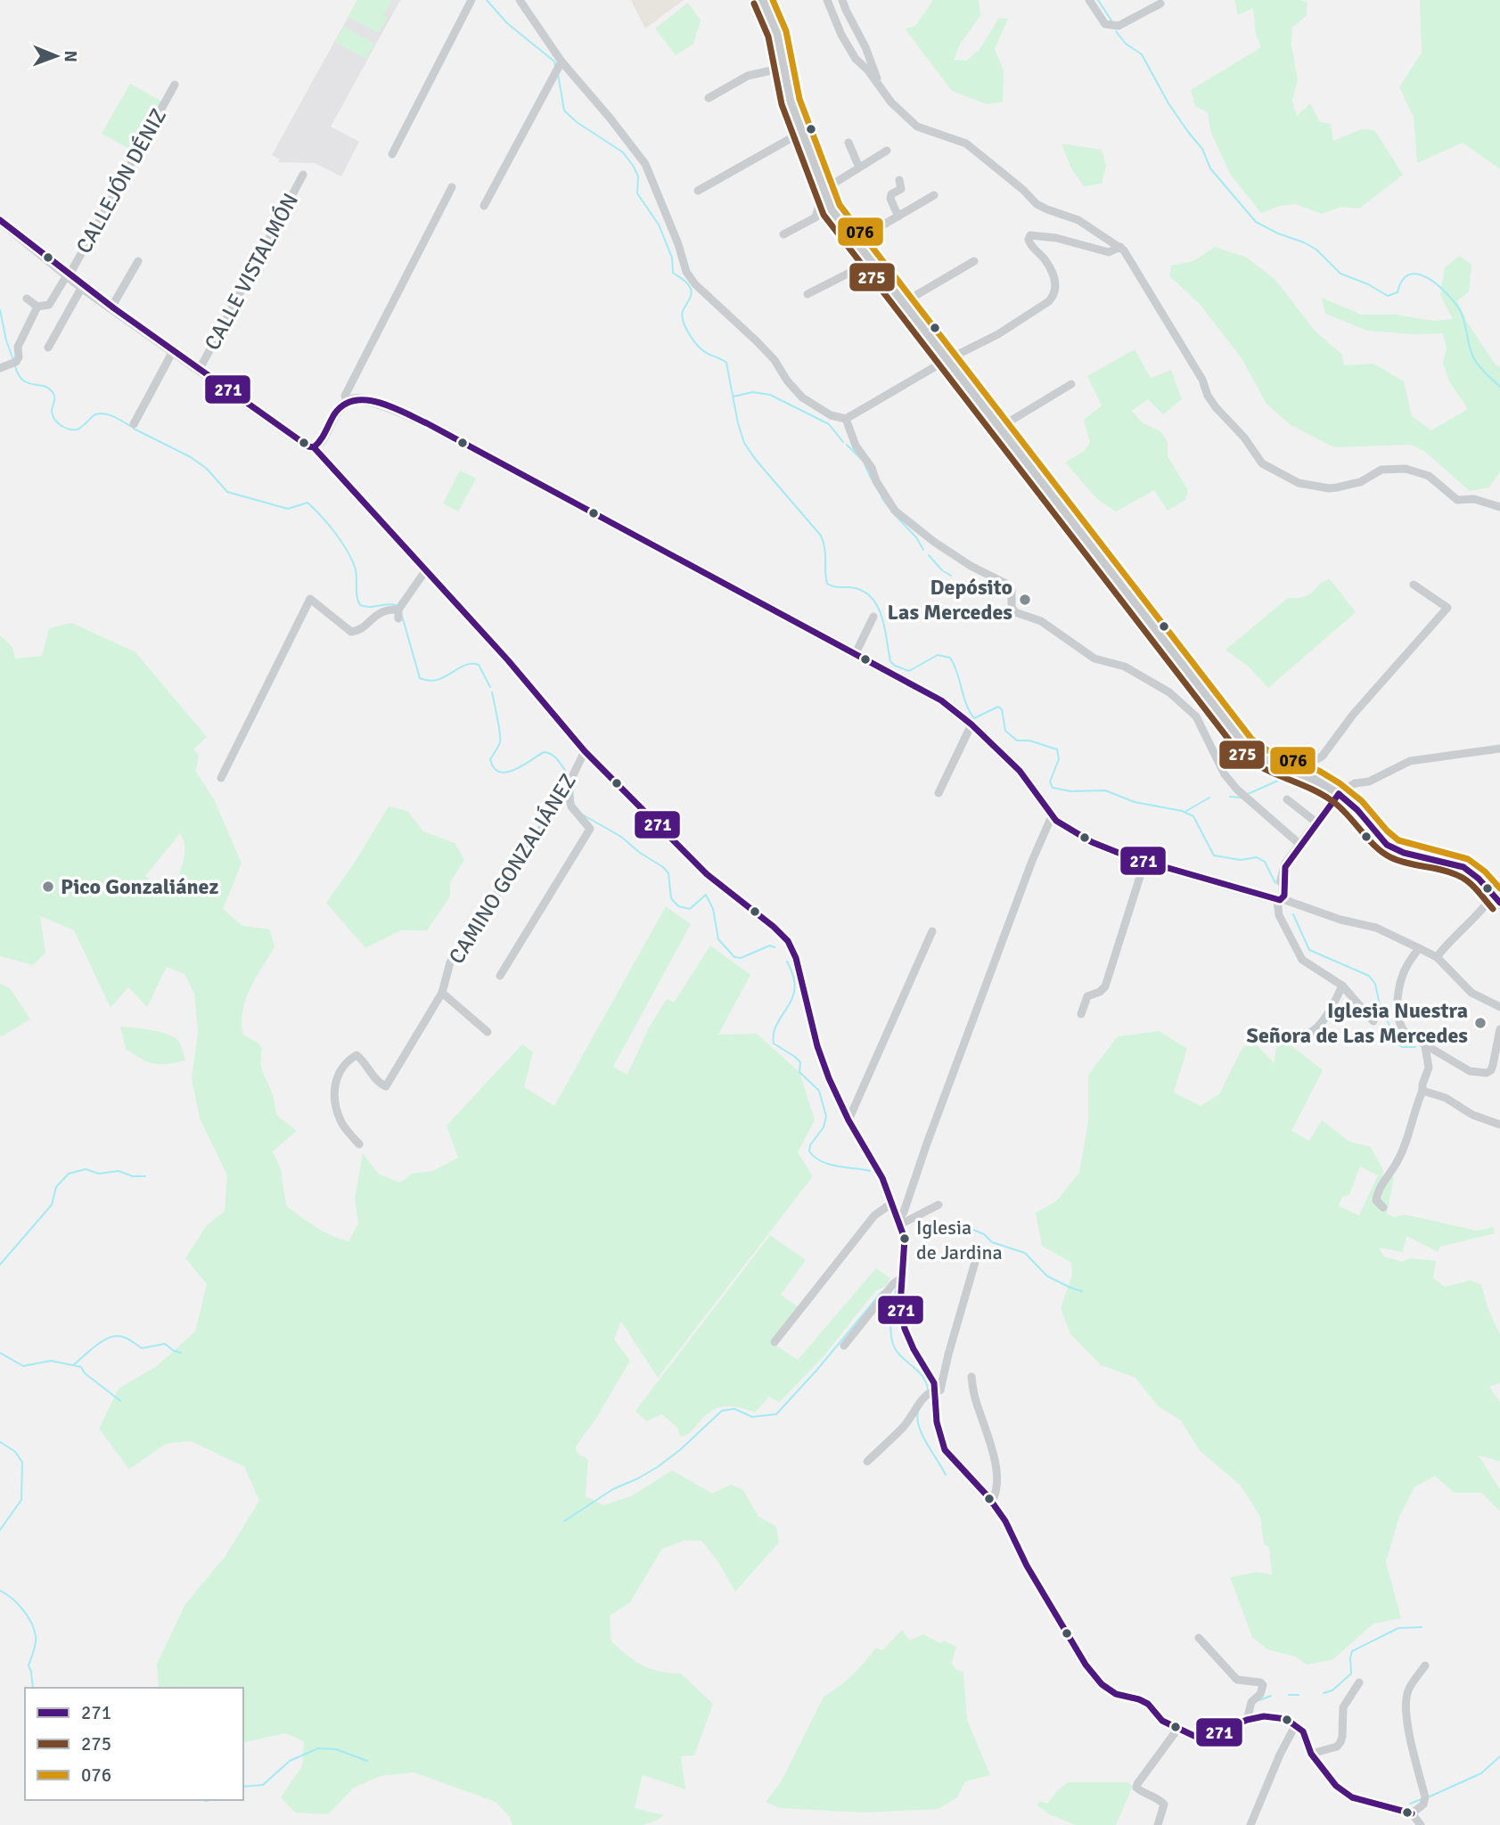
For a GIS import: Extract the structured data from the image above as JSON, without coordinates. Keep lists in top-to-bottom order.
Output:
{
  "streets": {
    "street": ["CALLEJÓN DÉNIZ", "CALLE VISTALMÓN", "CAMINO GONZALIÁNEZ"]
  },
  "places": [
    "Depósito Las Mercedes",
    "Pico Gonzaliánez",
    "Iglesia Nuestra Señora de Las Mercedes",
    "Iglesia de Jardina"
  ],
  "lines": ["transit line 076", "transit line 275", "transit line 271"],
  "legend": ["271", "275", "076"],
  "north": "right"
}
